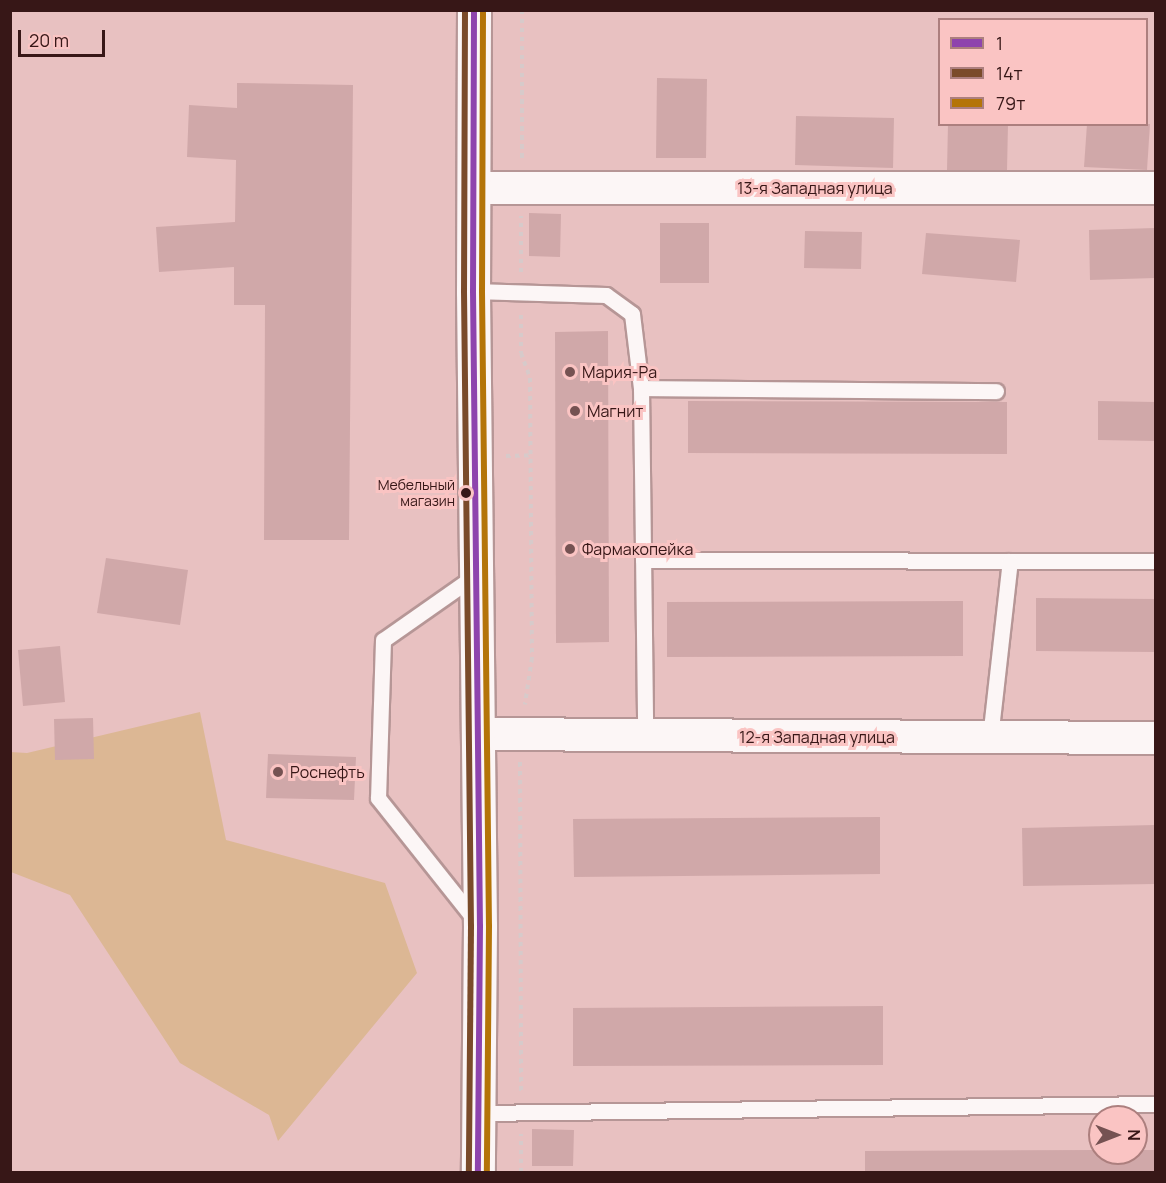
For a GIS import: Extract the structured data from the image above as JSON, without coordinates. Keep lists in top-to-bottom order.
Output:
{
  "streets": {
    "street": ["13-я Западная улица", "12-я Западная улица"]
  },
  "places": [
    "Мария-Ра",
    "Магнит",
    "Мебельный магазин",
    "Фармакопейка",
    "Роснефть"
  ],
  "lines": ["transit line 1", "transit line 14т", "transit line 79т"],
  "legend": ["1", "14т", "79т"],
  "scale_bar": "20 m",
  "north": "right"
}
